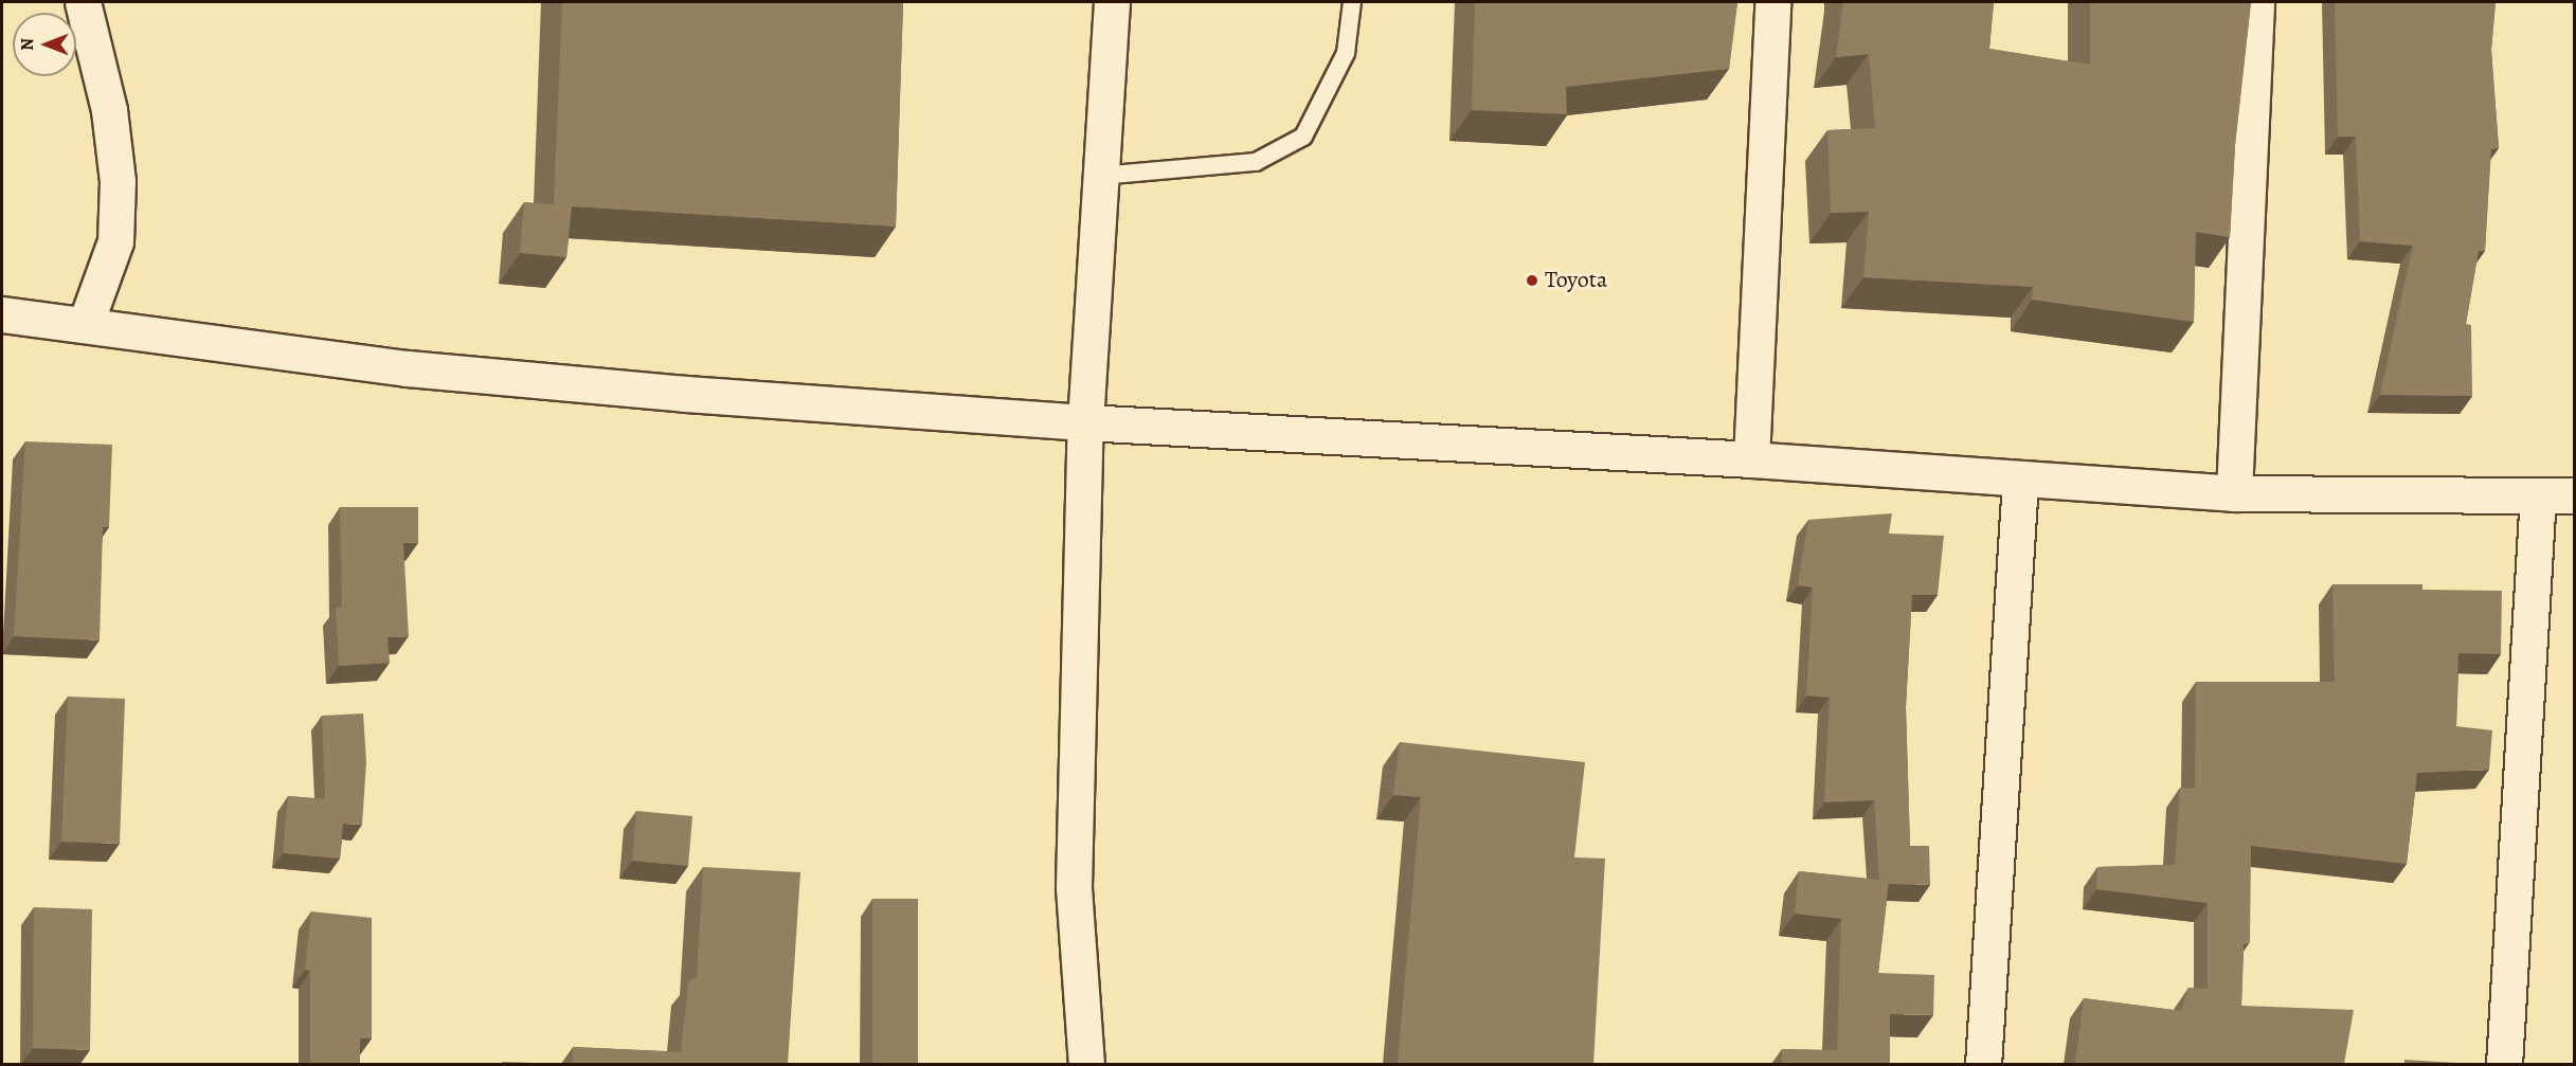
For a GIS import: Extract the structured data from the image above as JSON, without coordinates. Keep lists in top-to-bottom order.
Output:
{
  "places": ["Toyota"],
  "north": "left"
}
